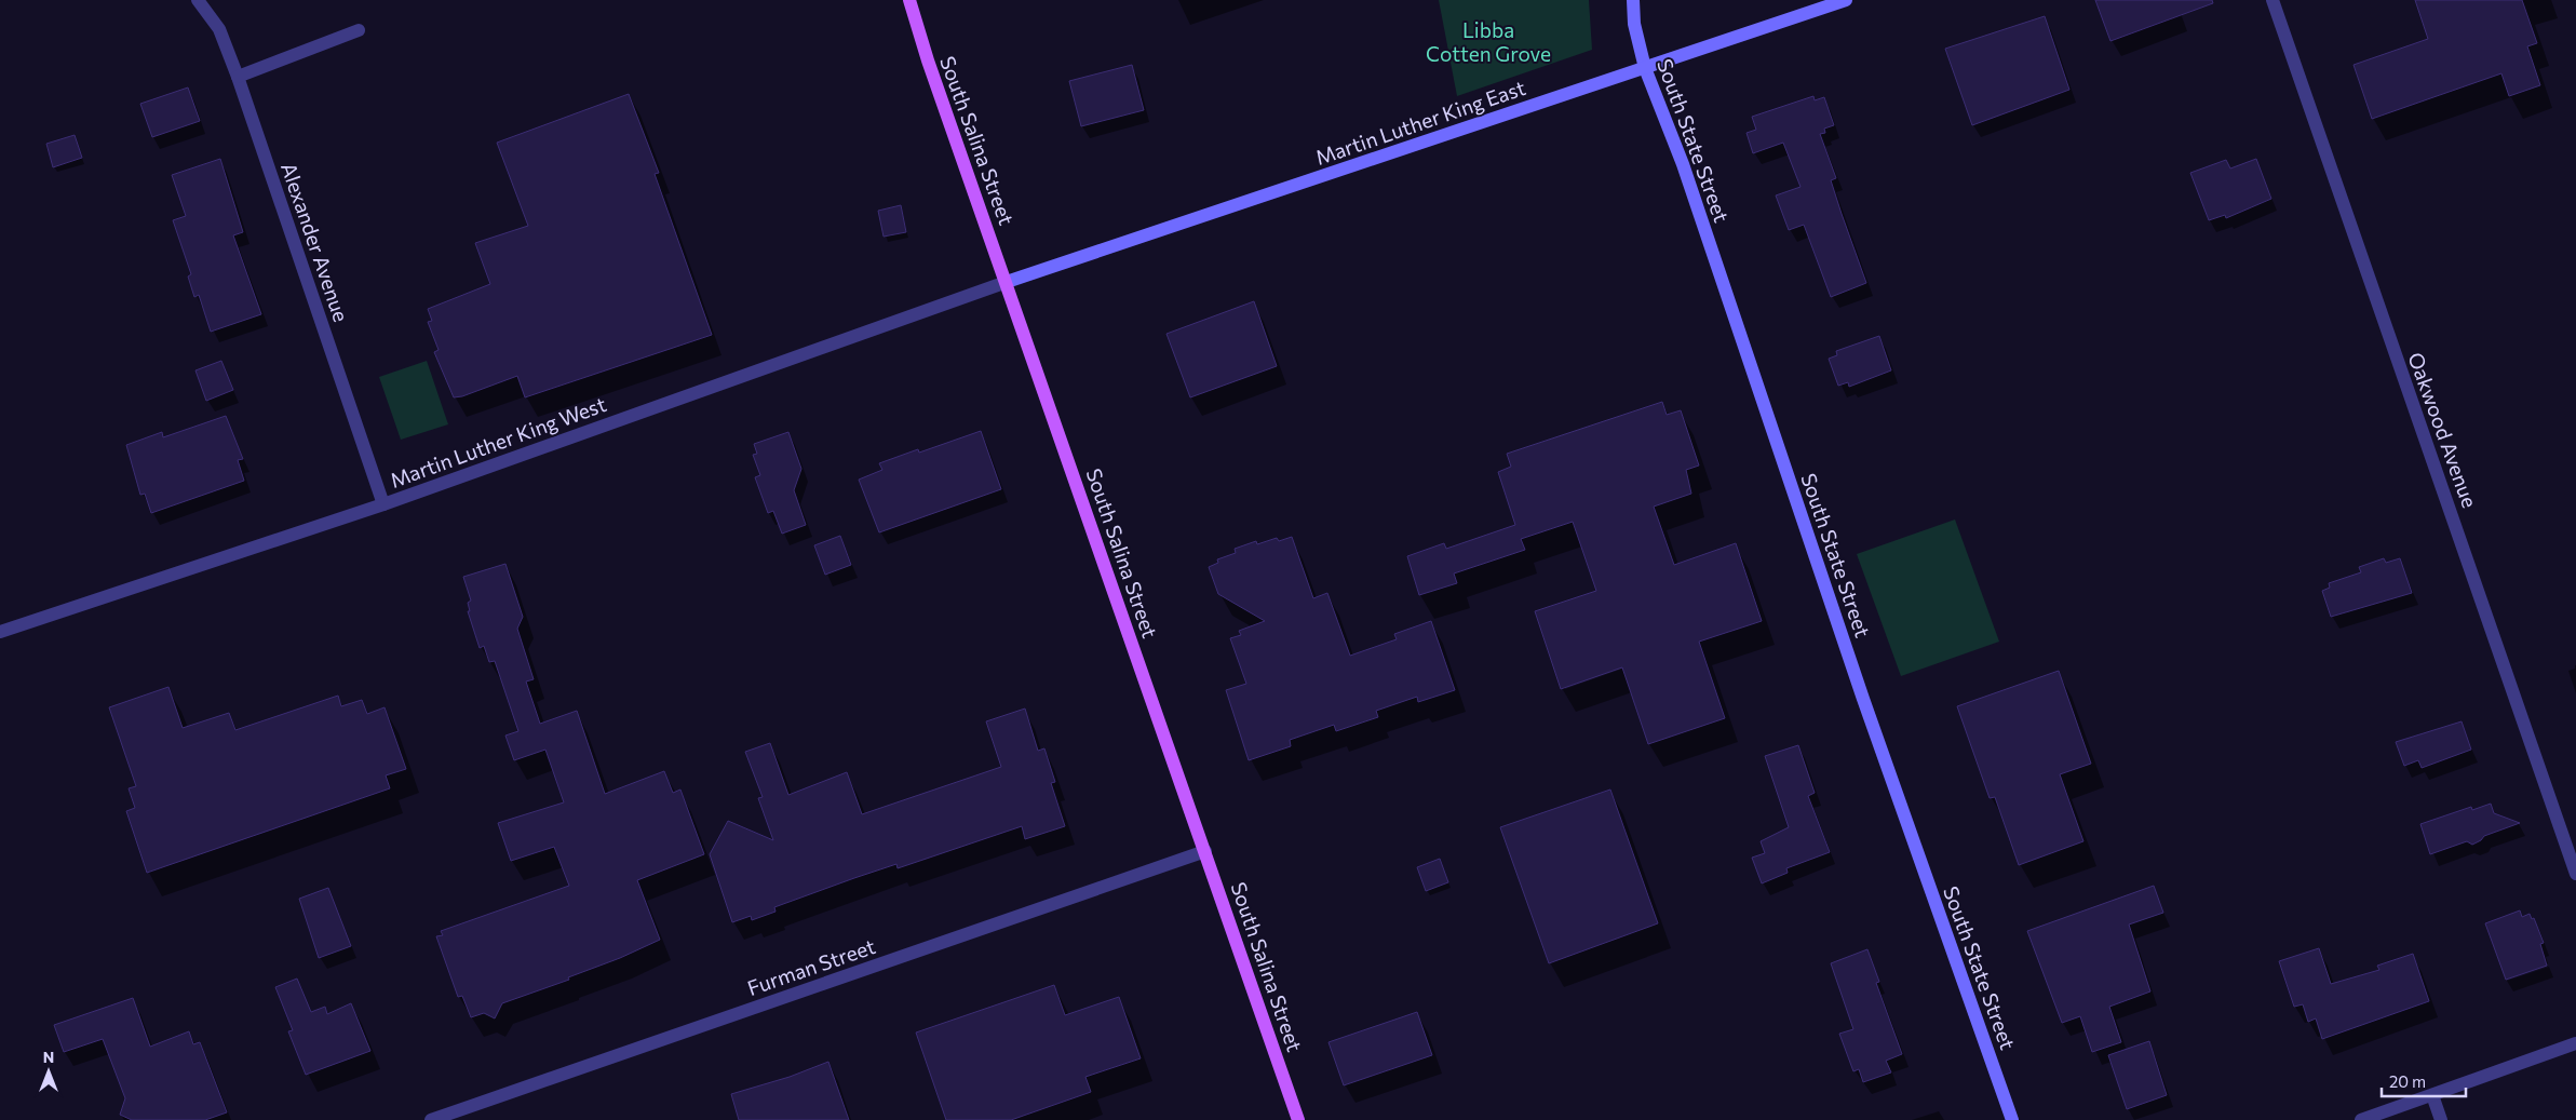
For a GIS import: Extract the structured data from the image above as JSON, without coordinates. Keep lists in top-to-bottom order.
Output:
{
  "streets": {
    "main road": ["South Salina Street"],
    "street": [
      "Martin Luther King East",
      "South State Street",
      "Alexander Avenue",
      "Oakwood Avenue",
      "Martin Luther King West",
      "Furman Street"
    ]
  },
  "crossings": [
    ["Martin Luther King East", "South Salina Street"],
    ["Martin Luther King East", "South State Street"],
    ["Martin Luther King East", "Martin Luther King West"],
    ["South Salina Street", "Martin Luther King West"],
    ["South Salina Street", "Furman Street"],
    ["Alexander Avenue", "Martin Luther King West"]
  ],
  "parks": ["Libba Cotten Grove"],
  "scale_bar": "20 m",
  "north": "top"
}
